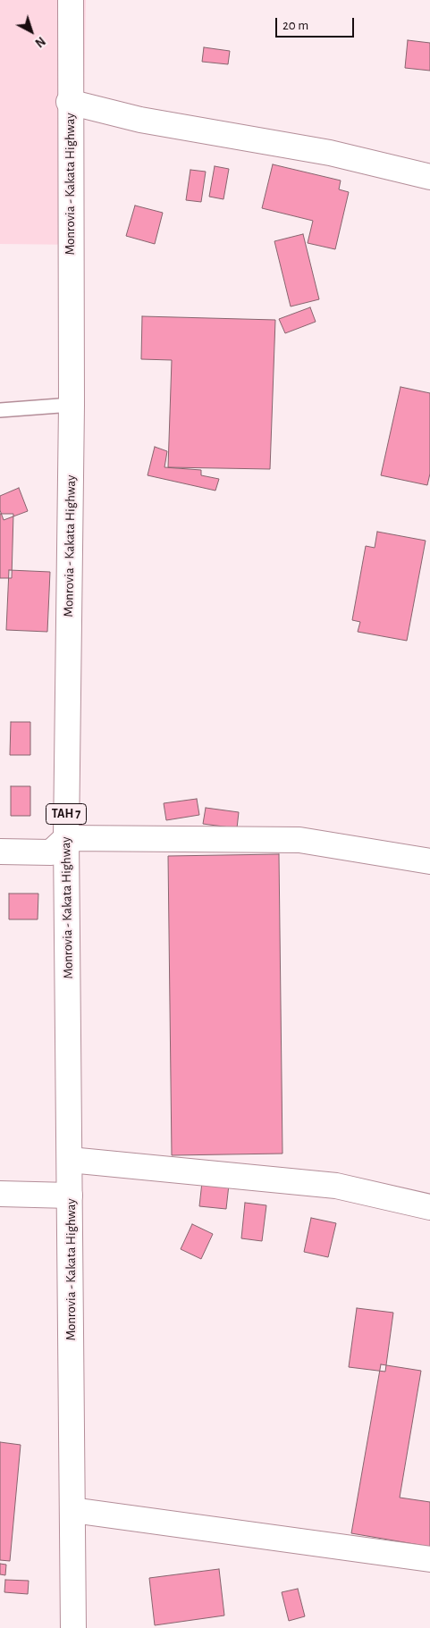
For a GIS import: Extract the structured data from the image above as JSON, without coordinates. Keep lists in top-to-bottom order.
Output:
{
  "streets": {
    "main road": ["Monrovia - Kakata Highway", "TAH 7"]
  },
  "scale_bar": "20 m",
  "north": "bottom right"
}
